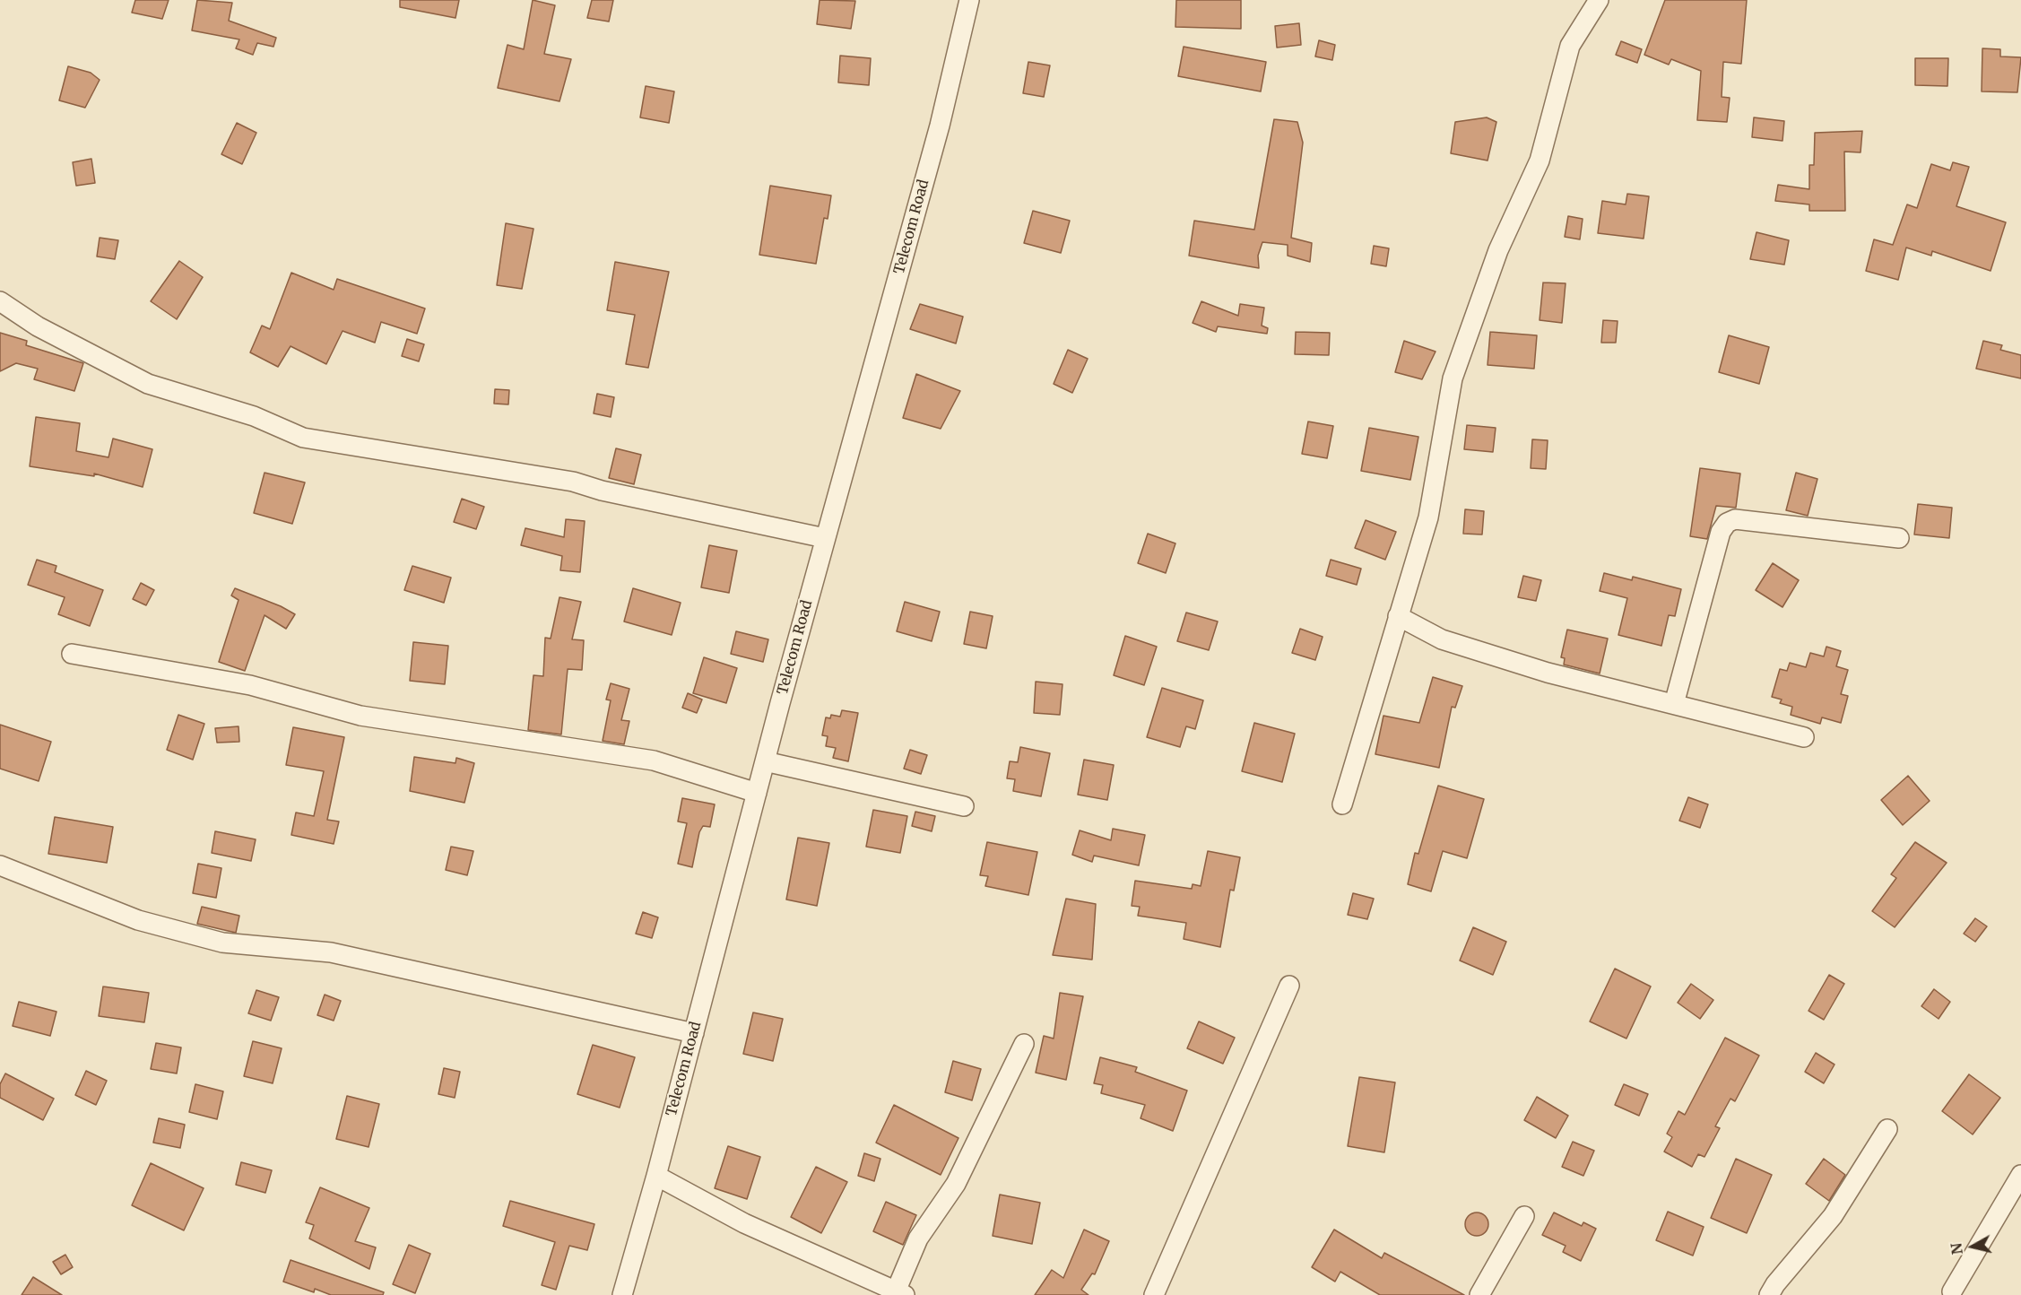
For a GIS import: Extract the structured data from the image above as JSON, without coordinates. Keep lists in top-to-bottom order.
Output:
{
  "streets": {
    "street": ["Telecom Road"]
  },
  "north": "left"
}
